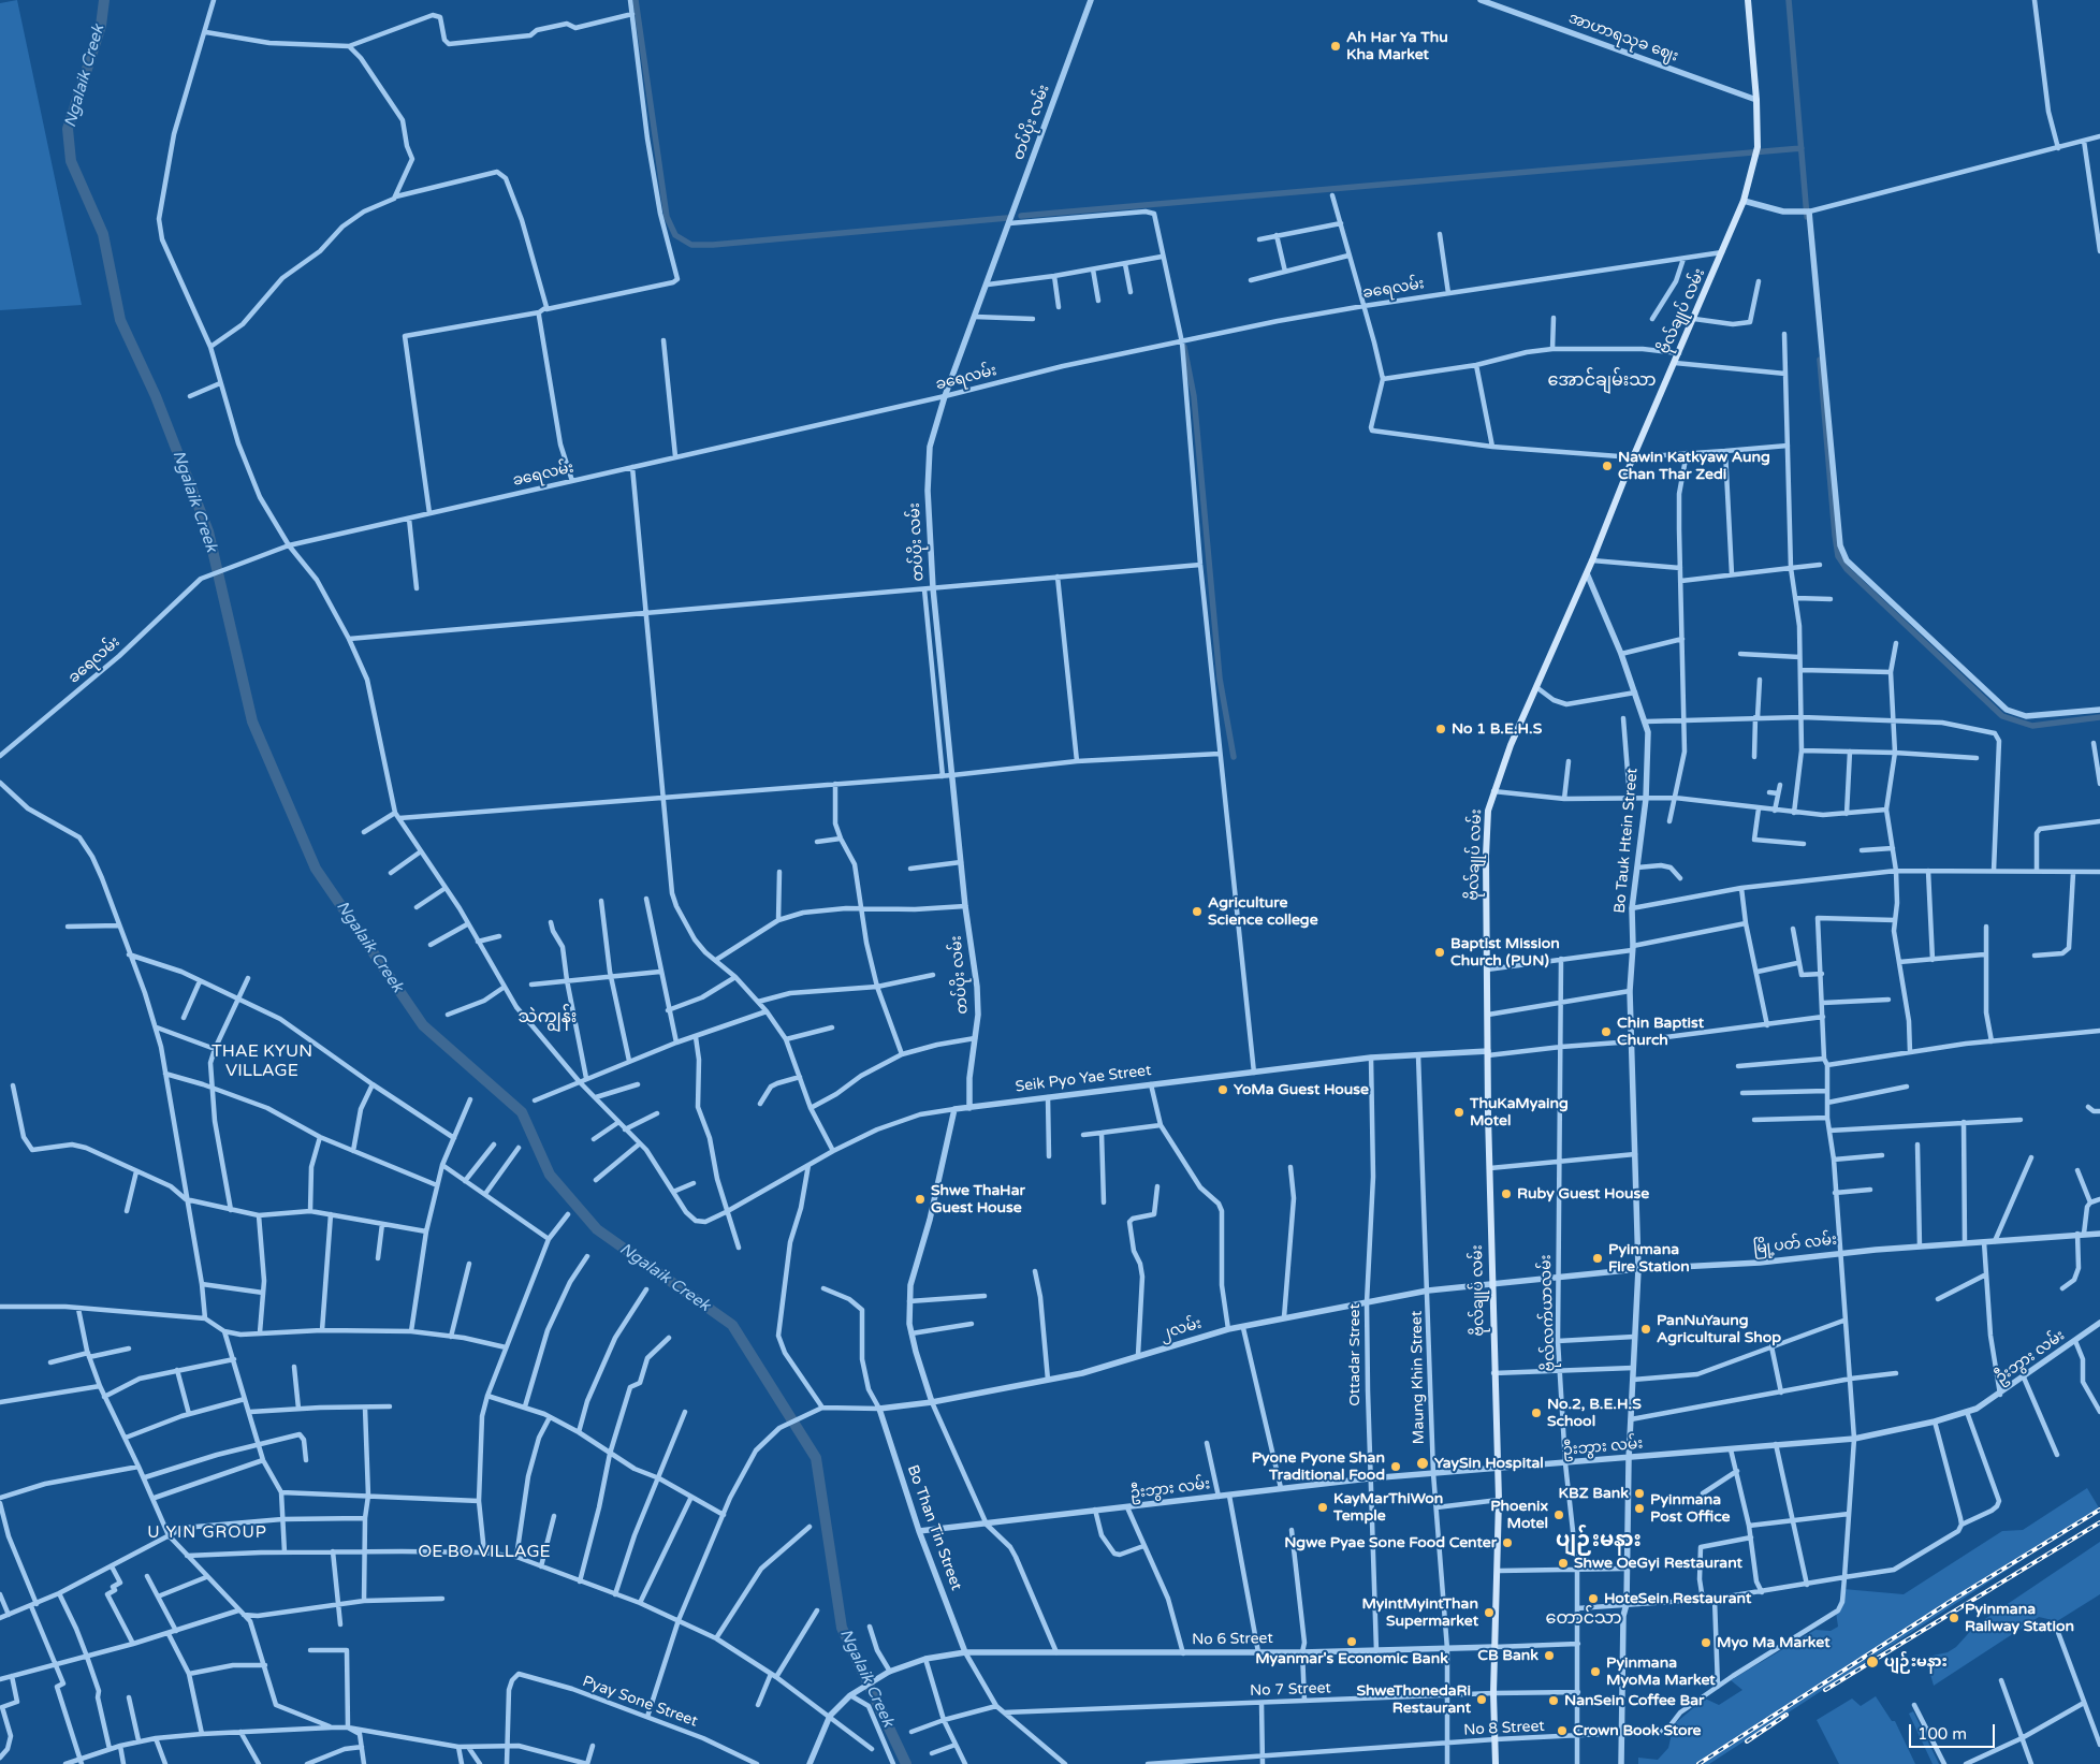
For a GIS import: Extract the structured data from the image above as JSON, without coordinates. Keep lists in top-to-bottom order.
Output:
{
  "streets": {
    "main road": ["ဗိုလ်ချုပ် လမ်း"],
    "street": [
      "အာဟာရသုခ ဈေး",
      "တပ်ပိုး လမ်း",
      "ခရေလမ်း",
      "Bo Tauk Htein Street",
      "Seik Pyo Yae Street",
      "မြို့ပတ် လမ်း",
      "ဗိုလ်လက်ယာလမ်း",
      "၂လမ်း",
      "Ottadar Street",
      "ဦးဘွား လမ်း",
      "Maung Khin Street",
      "Bo Than Tin Street",
      "No 6 Street",
      "No 7 Street",
      "Pyay Sone Street",
      "No 8 Street"
    ]
  },
  "crossings": [
    ["အာဟာရသုခ ဈေး", "ဗိုလ်ချုပ် လမ်း"],
    ["တပ်ပိုး လမ်း", "ခရေလမ်း"],
    ["တပ်ပိုး လမ်း", "Seik Pyo Yae Street"],
    ["ခရေလမ်း", "ဗိုလ်ချုပ် လမ်း"],
    ["ဗိုလ်ချုပ် လမ်း", "Bo Tauk Htein Street"],
    ["ဗိုလ်ချုပ် လမ်း", "Seik Pyo Yae Street"],
    ["ဗိုလ်ချုပ် လမ်း", "မြို့ပတ် လမ်း"],
    ["ဗိုလ်ချုပ် လမ်း", "၂လမ်း"],
    ["ဗိုလ်ချုပ် လမ်း", "ဦးဘွား လမ်း"],
    ["ဗိုလ်ချုပ် လမ်း", "No 6 Street"],
    ["ဗိုလ်ချုပ် လမ်း", "No 7 Street"],
    ["ဗိုလ်ချုပ် လမ်း", "No 8 Street"],
    ["Bo Tauk Htein Street", "မြို့ပတ် လမ်း"],
    ["Bo Tauk Htein Street", "ဦးဘွား လမ်း"],
    ["Bo Tauk Htein Street", "No 8 Street"],
    ["Seik Pyo Yae Street", "Ottadar Street"],
    ["Seik Pyo Yae Street", "Maung Khin Street"],
    ["မြို့ပတ် လမ်း", "ဗိုလ်လက်ယာလမ်း"],
    ["မြို့ပတ် လမ်း", "၂လမ်း"],
    ["မြို့ပတ် လမ်း", "No 8 Street"],
    ["ဗိုလ်လက်ယာလမ်း", "ဦးဘွား လမ်း"],
    ["ဗိုလ်လက်ယာလမ်း", "No 6 Street"],
    ["ဗိုလ်လက်ယာလမ်း", "No 7 Street"],
    ["ဗိုလ်လက်ယာလမ်း", "No 8 Street"],
    ["၂လမ်း", "Ottadar Street"],
    ["၂လမ်း", "Maung Khin Street"],
    ["၂လမ်း", "Bo Than Tin Street"],
    ["Ottadar Street", "ဦးဘွား လမ်း"],
    ["Ottadar Street", "No 6 Street"],
    ["ဦးဘွား လမ်း", "Maung Khin Street"],
    ["ဦးဘွား လမ်း", "Bo Than Tin Street"],
    ["ဦးဘွား လမ်း", "No 8 Street"],
    ["Maung Khin Street", "No 6 Street"],
    ["Maung Khin Street", "No 7 Street"],
    ["Maung Khin Street", "No 8 Street"],
    ["Bo Than Tin Street", "No 6 Street"],
    ["Bo Than Tin Street", "No 7 Street"]
  ],
  "districts": [
    "အောင်ချမ်းသာ",
    "သဲကျွန်း",
    "THAE KYUN VILLAGE",
    "U YIN GROUP",
    "ပျဉ်းမနား",
    "OE BO VILLAGE",
    "တောင်သာ"
  ],
  "water": ["Ngalaik Creek"],
  "places": [
    "Ah Har Ya Thu Kha Market",
    "Nawin Katkyaw Aung Chan Thar Zedi",
    "No 1 B.E.H.S",
    "Agriculture Science college",
    "Baptist Mission Church (PUN)",
    "Chin Baptist Church",
    "YoMa Guest House",
    "ThuKaMyaing Motel",
    "Ruby Guest House",
    "Shwe ThaHar Guest House",
    "Pyinmana Fire Station",
    "PanNuYaung Agricultural Shop",
    "No.2, B.E.H.S School",
    "YaySin Hospital",
    "Pyone Pyone Shan Traditional Food",
    "KBZ Bank",
    "KayMarThiWon Temple",
    "Pyinmana Post Office",
    "Phoenix Motel",
    "Ngwe Pyae Sone Food Center",
    "Shwe OeGyi Restaurant",
    "HoteSein Restaurant",
    "MyintMyintThan Supermarket",
    "Pyinmana Railway Station",
    "Myanmar's Economic Bank",
    "Myo Ma Market",
    "CB Bank",
    "ပျဉ်းမနား",
    "Pyinmana MyoMa Market",
    "ShweThonedaRi Restaurant",
    "NanSein Coffee Bar",
    "Crown Book Store"
  ],
  "scale_bar": "100 m"
}
